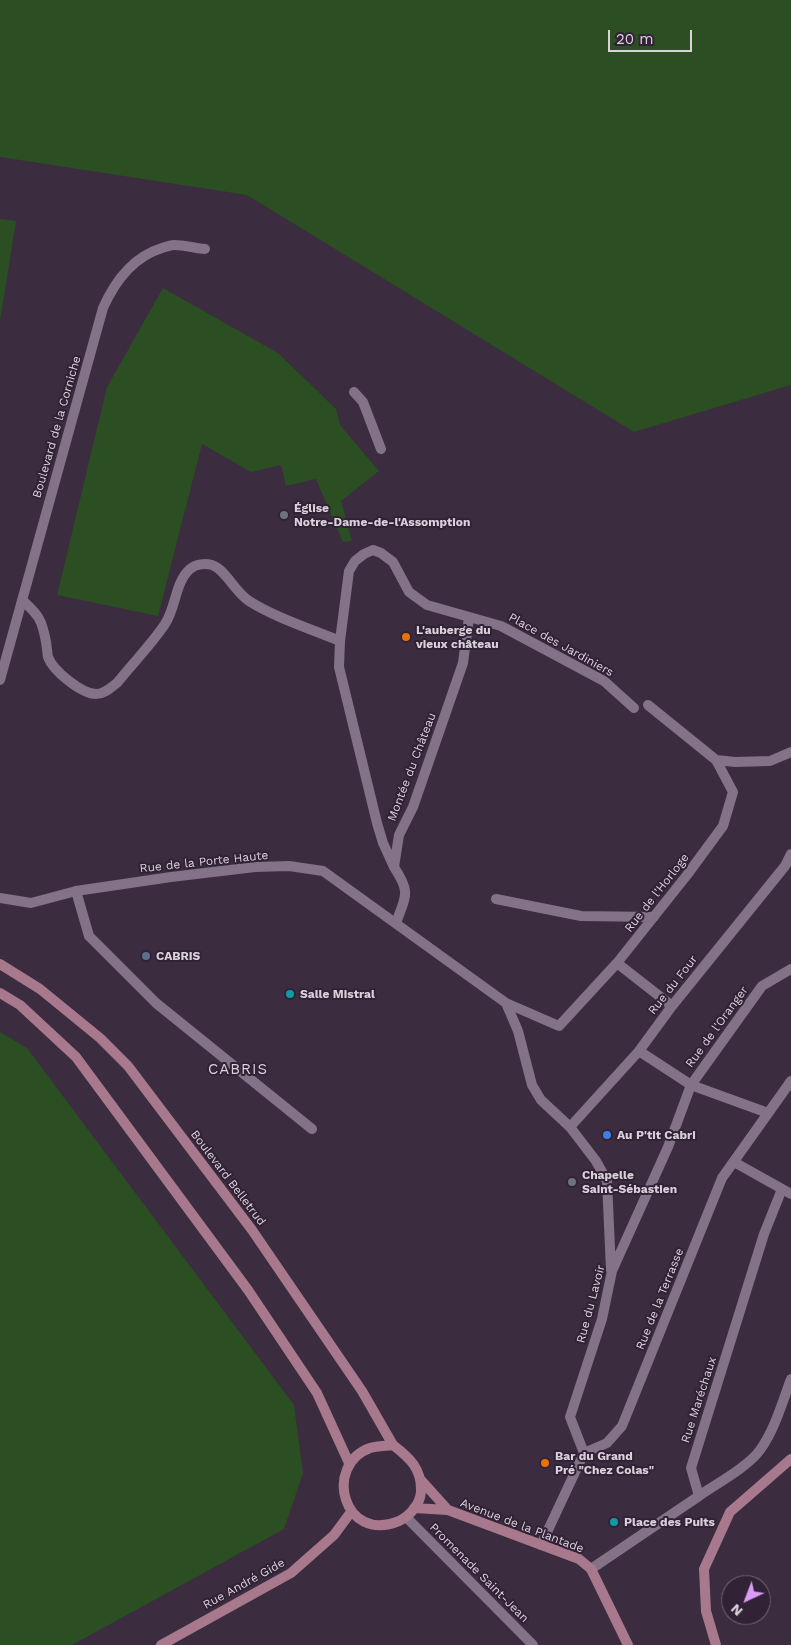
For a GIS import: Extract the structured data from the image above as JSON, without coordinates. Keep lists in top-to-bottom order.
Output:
{
  "streets": {
    "main road": ["Boulevard Belletrud", "Avenue de la Plantade", "Rue André Gide"],
    "street": [
      "Boulevard de la Corniche",
      "Place des Jardiniers",
      "Montée du Château",
      "Rue de la Porte Haute",
      "Rue de l'Horloge",
      "Rue du Four",
      "Rue de l'Oranger",
      "Rue de la Terrasse",
      "Rue du Lavoir",
      "Rue Maréchaux",
      "Promenade Saint-Jean"
    ]
  },
  "crossings": [
    ["Place des Jardiniers", "Montée du Château"],
    ["Rue de la Porte Haute", "Rue de l'Horloge"],
    ["Rue de l'Oranger", "Rue du Lavoir"],
    ["Boulevard Belletrud", "Avenue de la Plantade"],
    ["Boulevard Belletrud", "Promenade Saint-Jean"],
    ["Boulevard Belletrud", "Rue André Gide"],
    ["Rue de la Terrasse", "Rue du Lavoir"],
    ["Avenue de la Plantade", "Promenade Saint-Jean"],
    ["Avenue de la Plantade", "Rue André Gide"],
    ["Promenade Saint-Jean", "Rue André Gide"]
  ],
  "districts": ["CABRIS"],
  "places": [
    "Église Notre-Dame-de-l'Assomption",
    "L'auberge du vieux château",
    "CABRIS",
    "Salle Mistral",
    "Au P'tit Cabri",
    "Chapelle Saint-Sébastien",
    "Bar du Grand Pré \"Chez Colas\"",
    "Place des Puits"
  ],
  "scale_bar": "20 m",
  "north": "bottom left"
}
